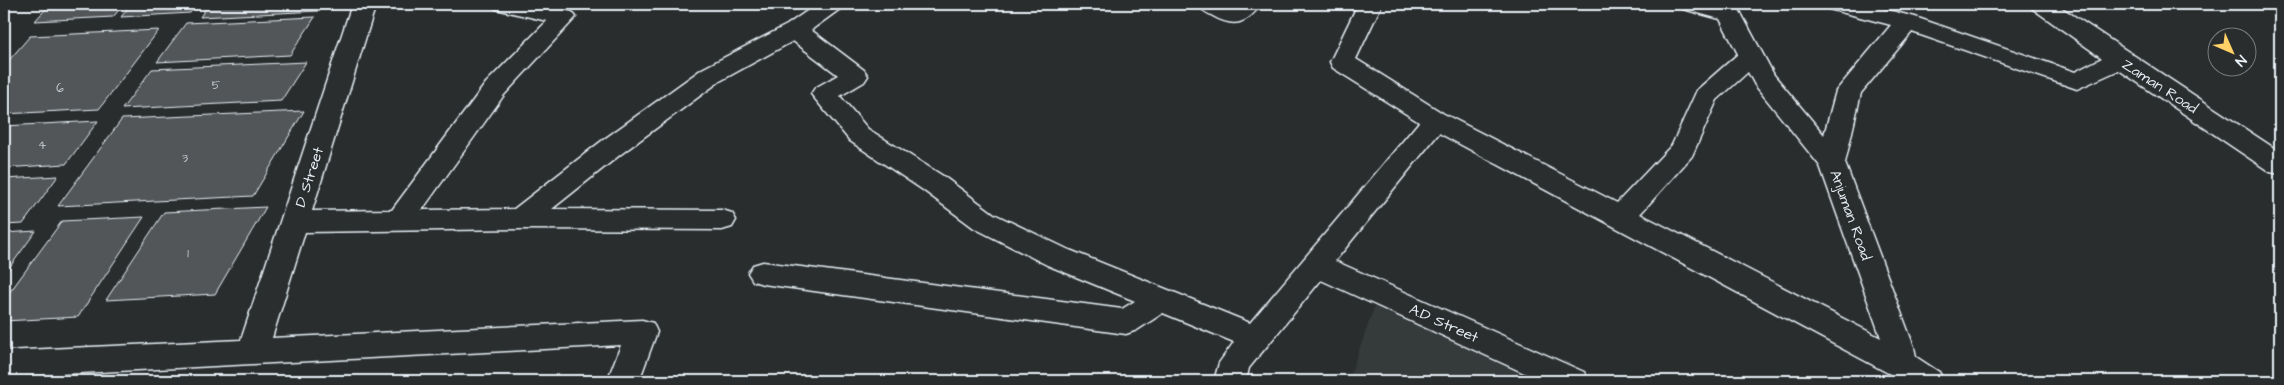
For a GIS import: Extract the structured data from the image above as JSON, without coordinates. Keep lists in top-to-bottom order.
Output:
{
  "streets": {
    "street": [
      "Zaman Road",
      "D Street",
      "Anjuman Road",
      "A.D Street"
    ]
  },
  "house_numbers": [
    "5",
    "6",
    "4",
    "3",
    "1"
  ],
  "north": "bottom right"
}
